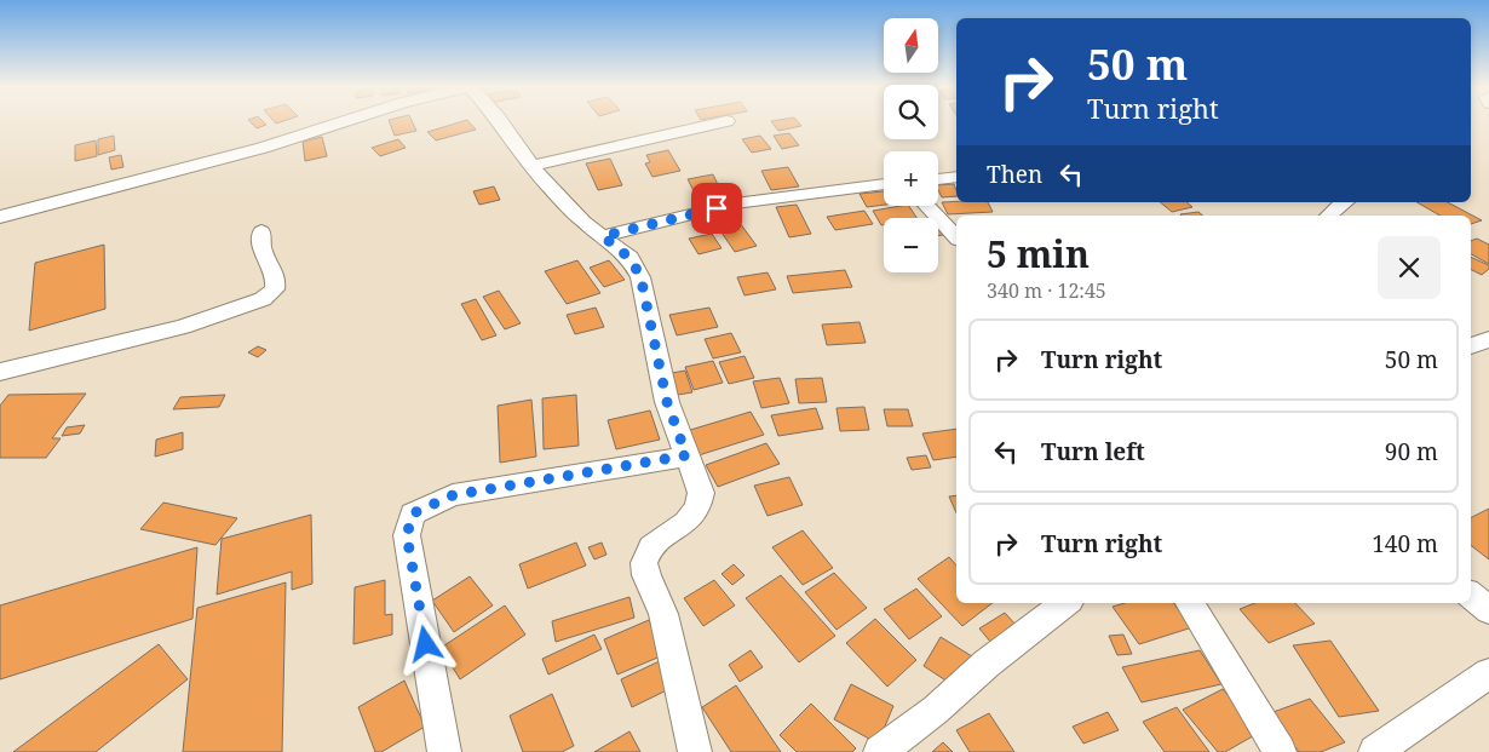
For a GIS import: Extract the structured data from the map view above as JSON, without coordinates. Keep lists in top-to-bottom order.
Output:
{
  "north": "top",
  "page": {
    "map_buttons": ["+", "−"],
    "turn": ["50 m", "Turn right"],
    "then": "Then",
    "heading": ["5 min", "340 m · 12:45"],
    "list": [
      {
        "name": "Turn right",
        "value": "50 m"
      },
      {
        "name": "Turn left",
        "value": "90 m"
      },
      {
        "name": "Turn right",
        "value": "140 m"
      }
    ]
  }
}
